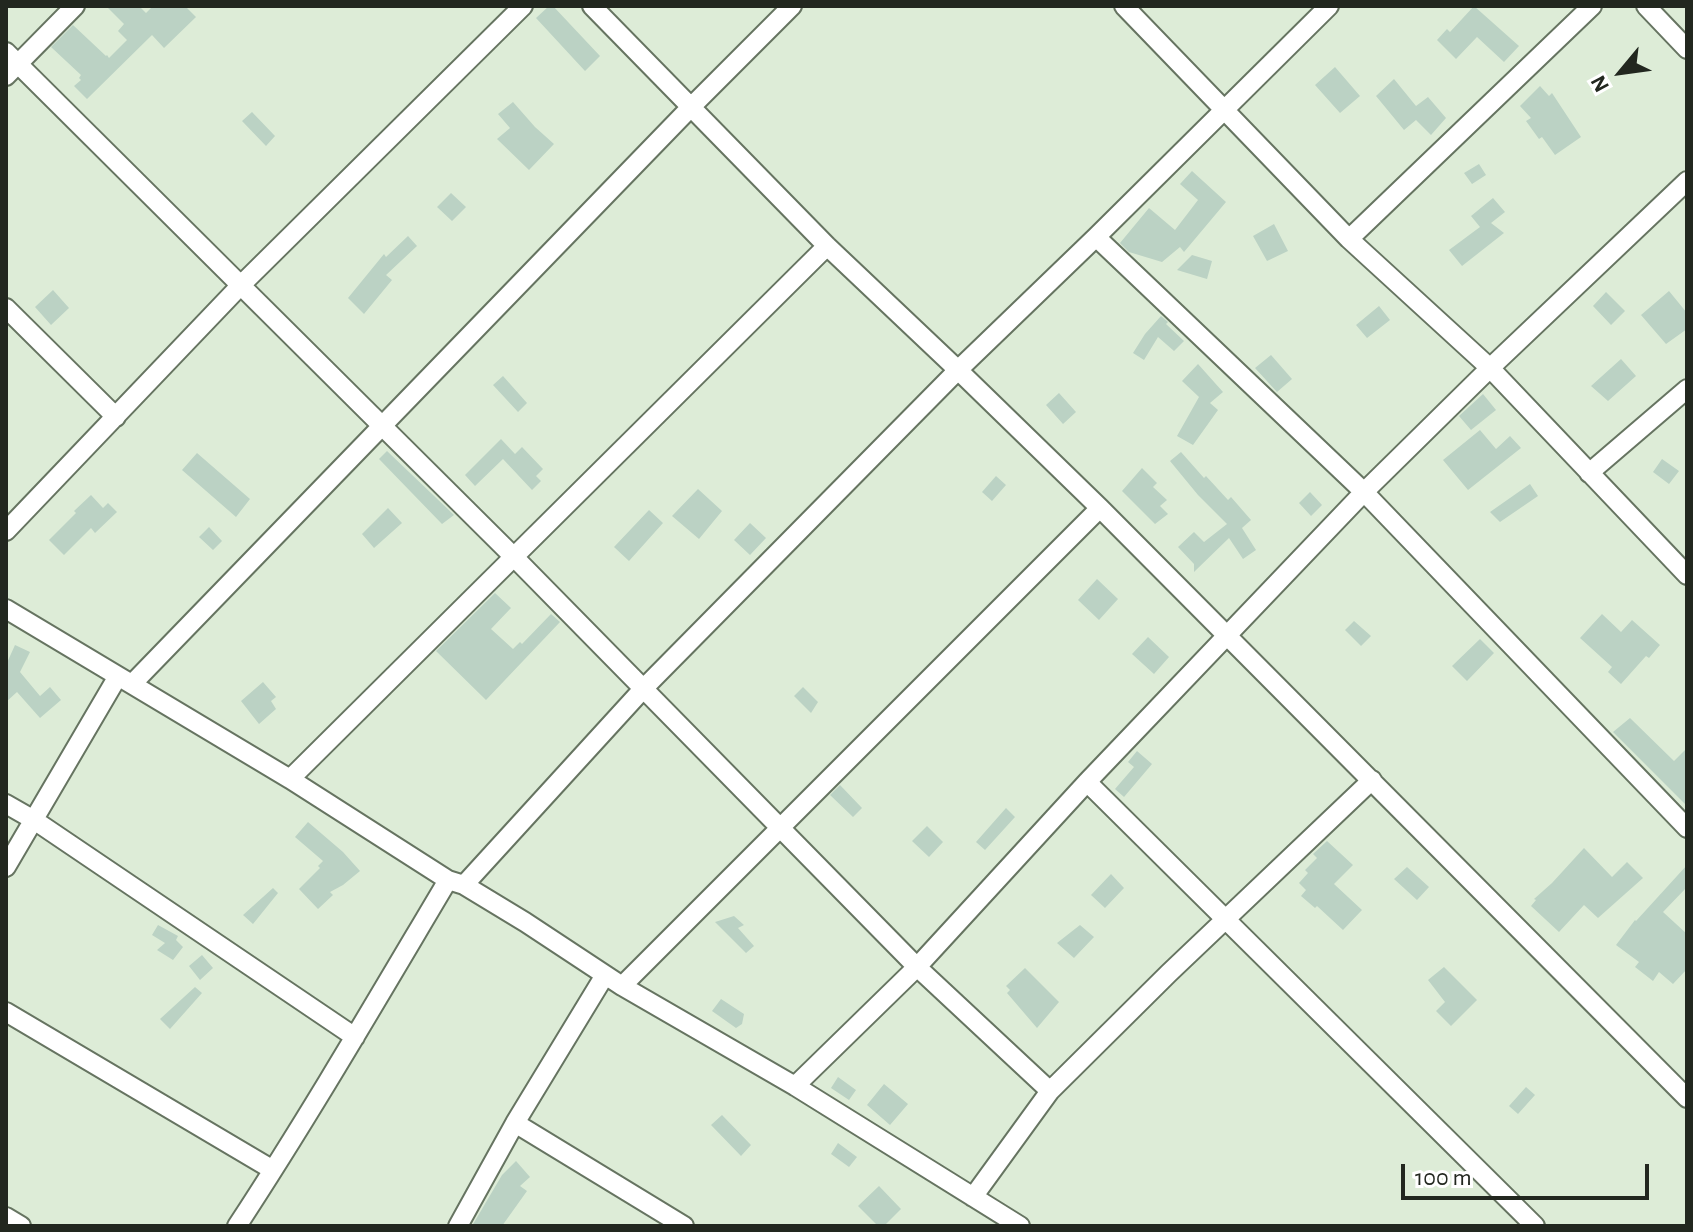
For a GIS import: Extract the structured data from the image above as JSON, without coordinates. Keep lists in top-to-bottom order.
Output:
{
  "scale_bar": "100 m",
  "north": "bottom left"
}
